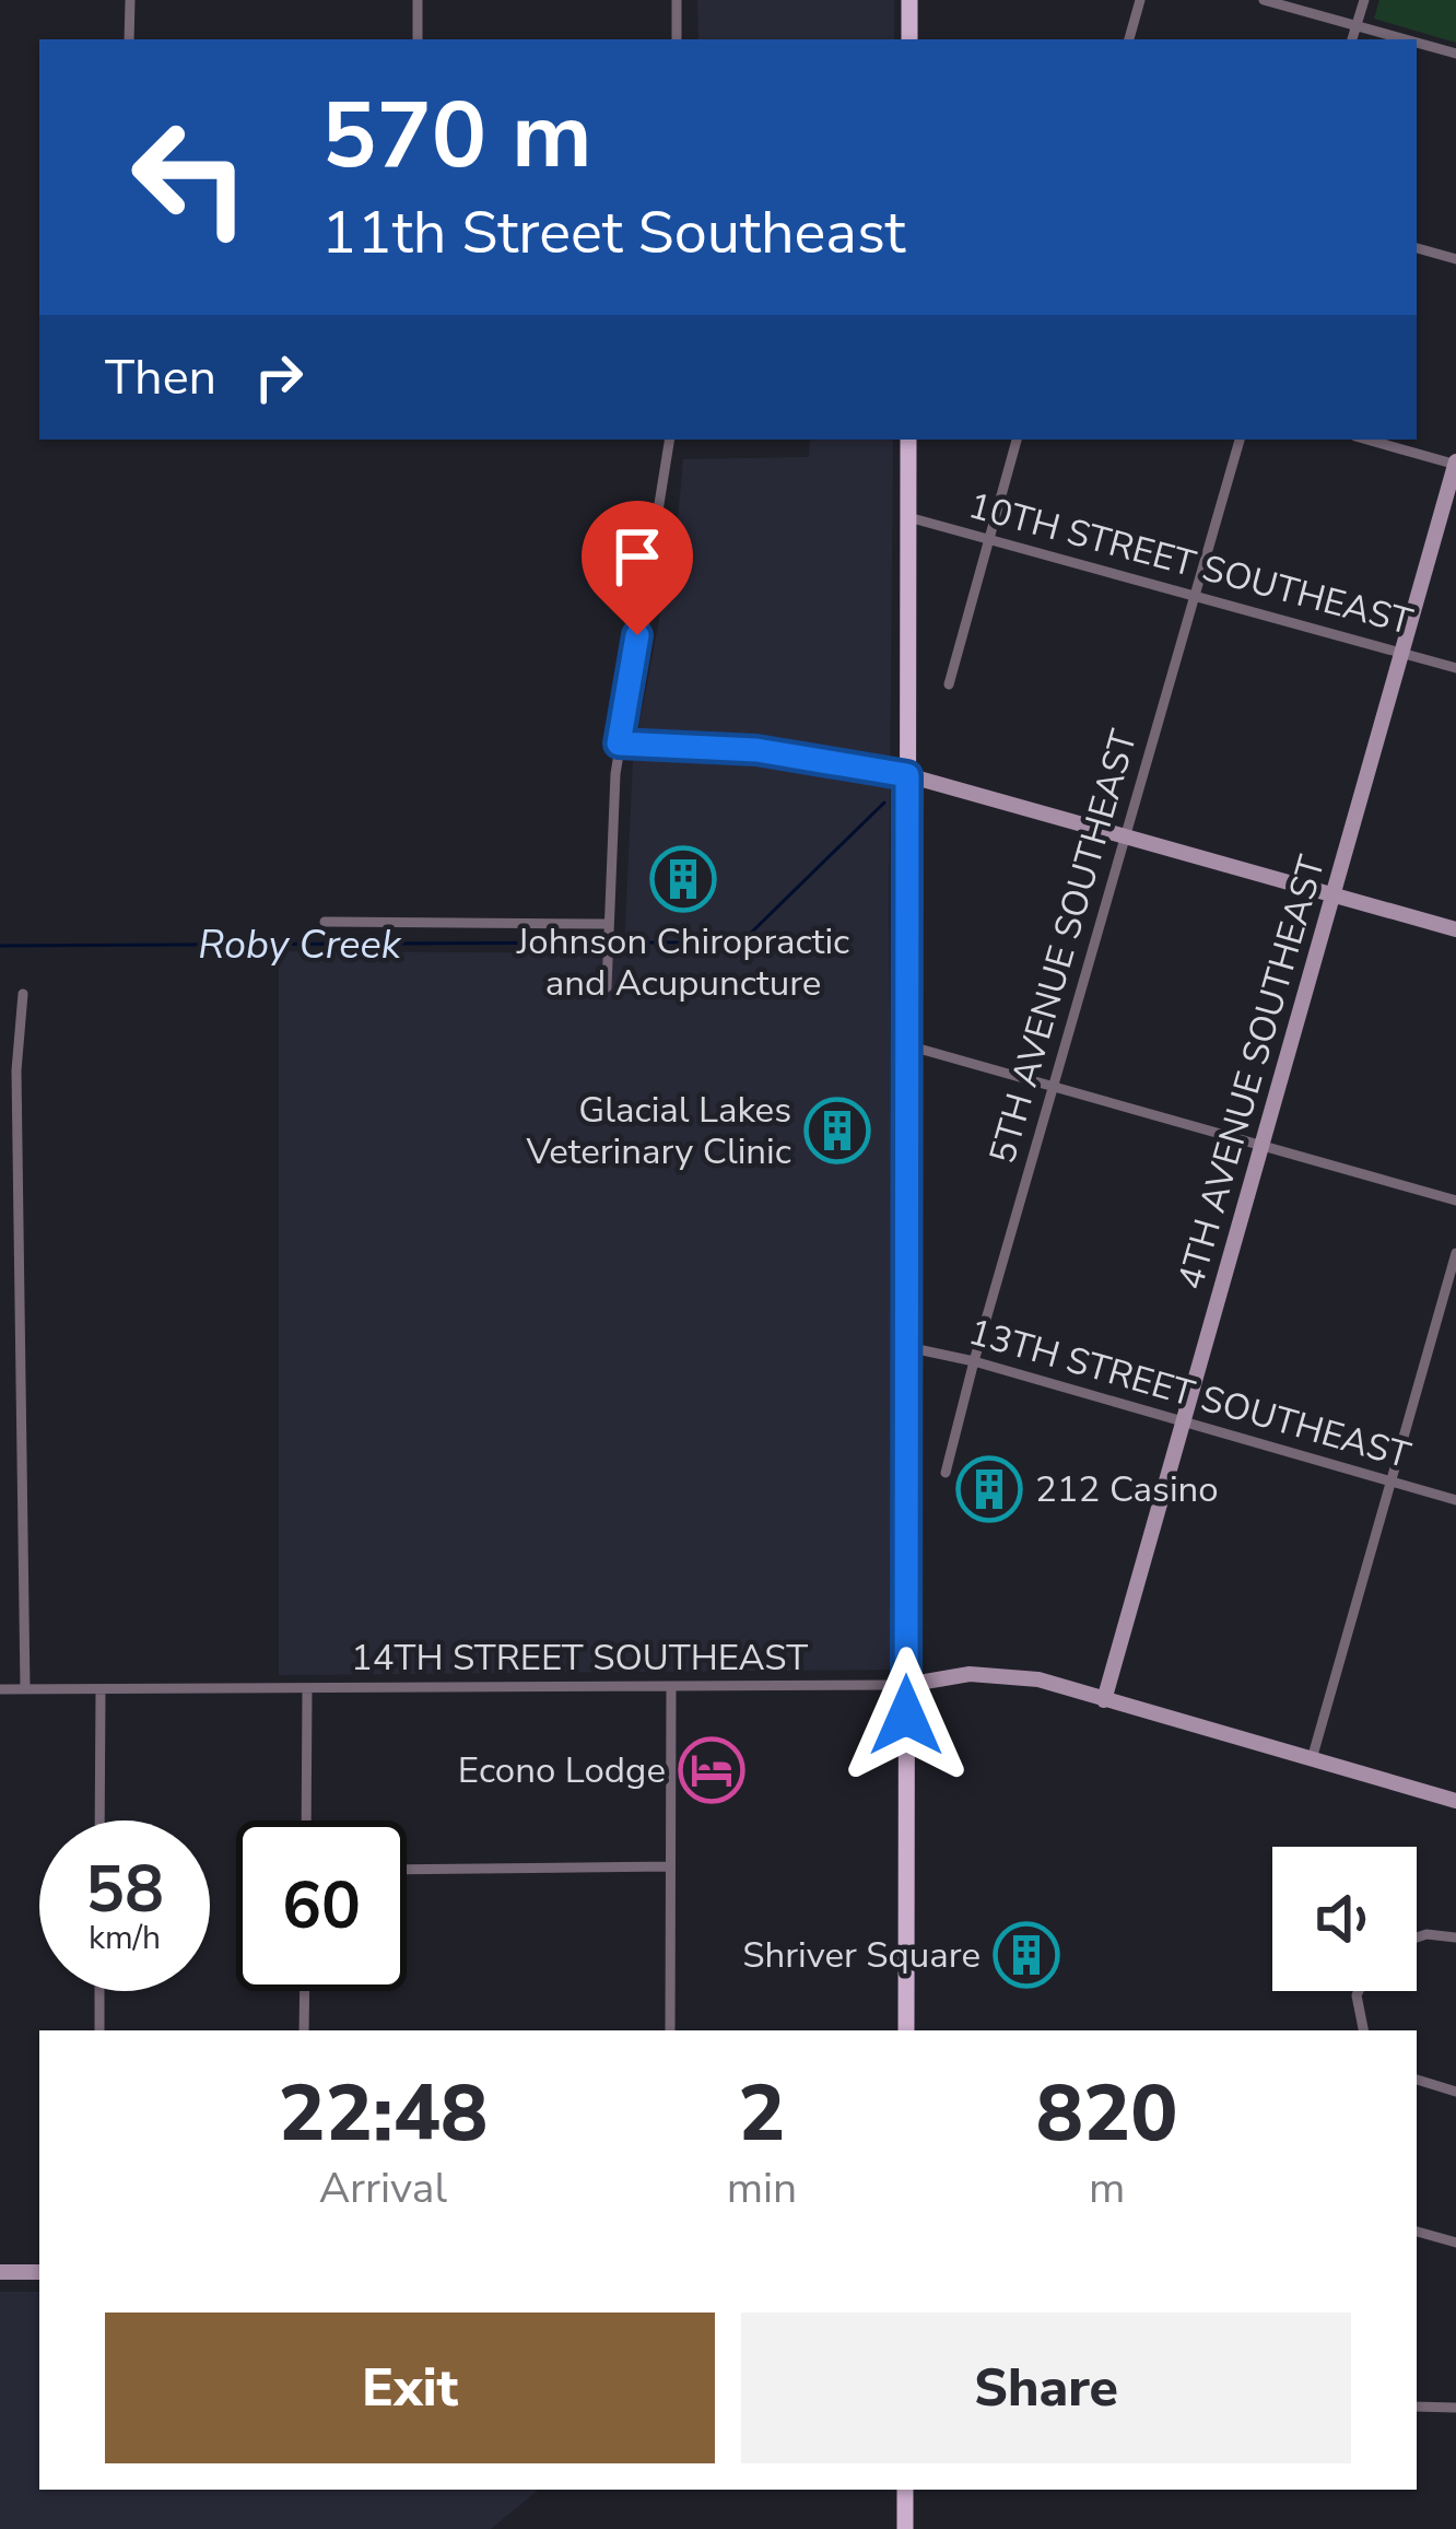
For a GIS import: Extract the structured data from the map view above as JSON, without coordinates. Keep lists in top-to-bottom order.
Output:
{
  "streets": {
    "street": [
      "10TH STREET SOUTHEAST",
      "5TH AVENUE SOUTHEAST",
      "4TH AVENUE SOUTHEAST",
      "13TH STREET SOUTHEAST",
      "14TH STREET SOUTHEAST"
    ]
  },
  "crossings": [
    ["10TH STREET SOUTHEAST", "5TH AVENUE SOUTHEAST"],
    ["10TH STREET SOUTHEAST", "4TH AVENUE SOUTHEAST"],
    ["5TH AVENUE SOUTHEAST", "13TH STREET SOUTHEAST"],
    ["4TH AVENUE SOUTHEAST", "13TH STREET SOUTHEAST"],
    ["4TH AVENUE SOUTHEAST", "14TH STREET SOUTHEAST"]
  ],
  "water": ["Roby Creek"],
  "places": {
    "building": [
      "Johnson Chiropractic and Acupuncture",
      "Glacial Lakes Veterinary Clinic",
      "212 Casino",
      "Shriver Square"
    ],
    "hotel": ["Econo Lodge"]
  },
  "page": {
    "turn": ["570 m", "11th Street Southeast"],
    "then": "Then",
    "speed": "58 km/h",
    "limit": "60",
    "eta": [
      "22:48",
      "Arrival",
      "2",
      "min",
      "820",
      "m"
    ],
    "buttons": ["Exit", "Share"]
  }
}
